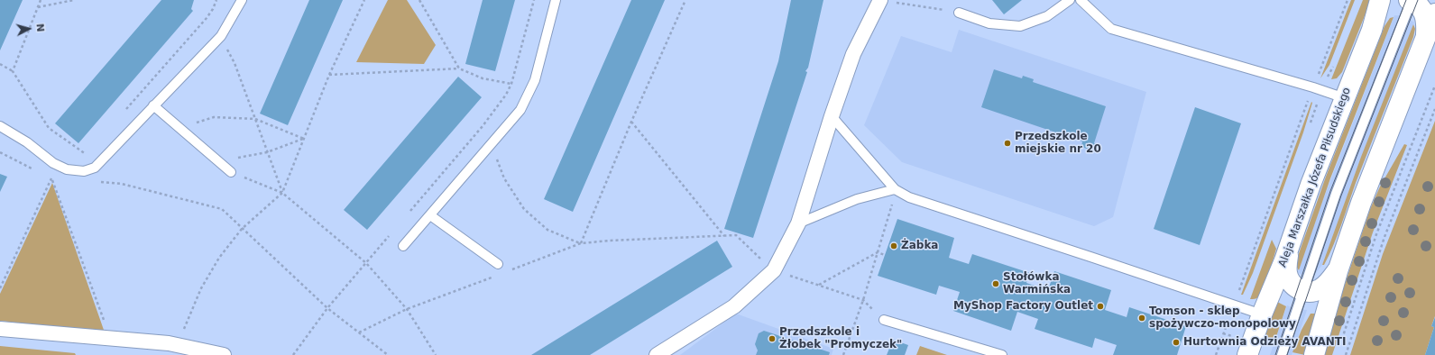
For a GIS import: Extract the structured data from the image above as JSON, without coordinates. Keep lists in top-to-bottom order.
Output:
{
  "streets": {
    "street": ["Aleja Marszałka Józefa Piłsudskiego"]
  },
  "places": [
    "Przedszkole miejskie nr 20",
    "Żabka",
    "Stołówka Warmińska",
    "MyShop Factory Outlet",
    "Tomson - sklep spożywczo-monopolowy",
    "Przedszkole i Żłobek \"Promyczek\"",
    "Hurtownia Odzieży AVANTI"
  ],
  "north": "right"
}
